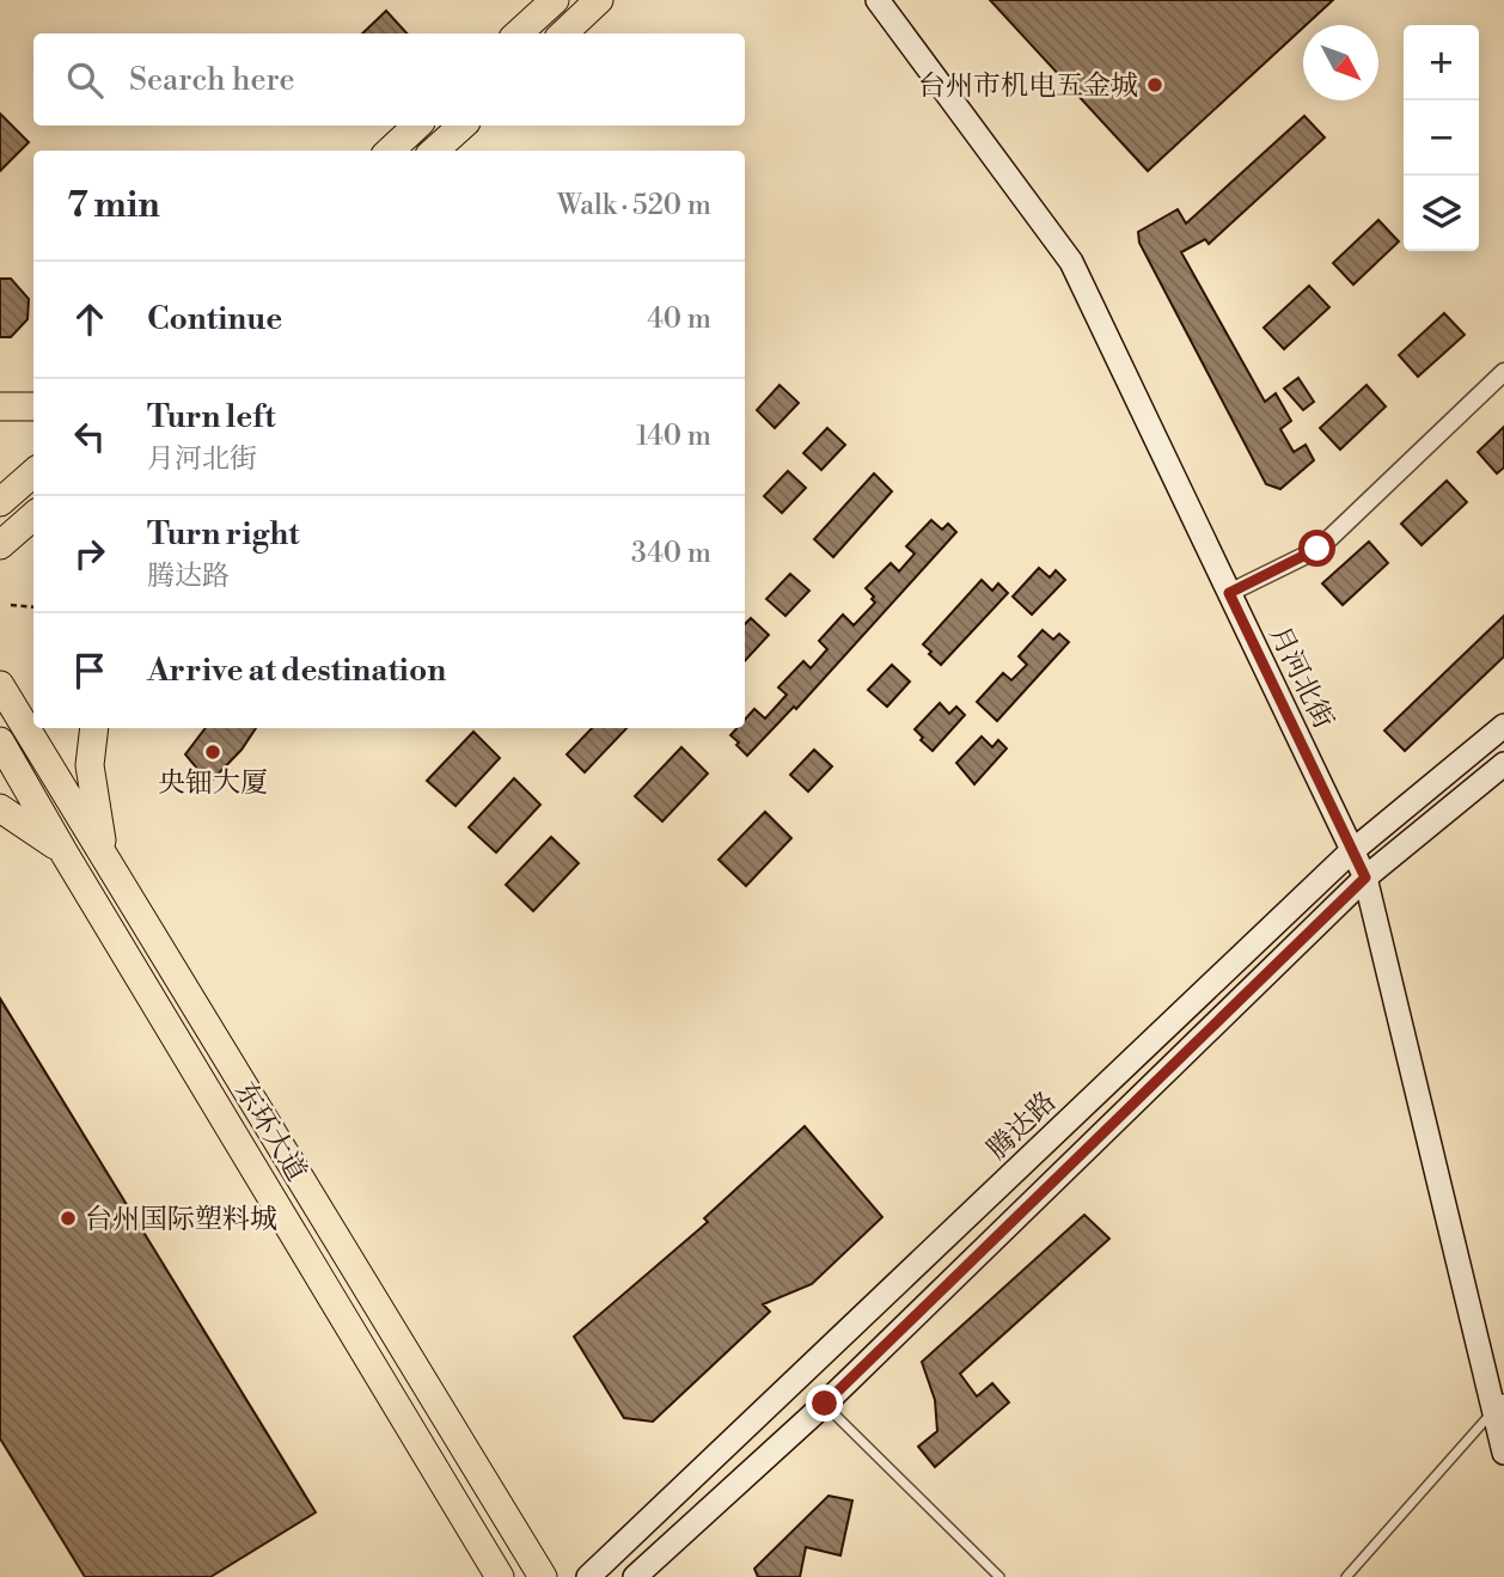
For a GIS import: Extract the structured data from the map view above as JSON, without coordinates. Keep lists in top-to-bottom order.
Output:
{
  "streets": {
    "main road": ["月河北街", "腾达路", "东环大道"]
  },
  "crossings": [
    ["月河北街", "腾达路"]
  ],
  "places": ["台州市机电五金城", "央钿大厦", "台州国际塑料城"],
  "north": "bottom right",
  "page": {
    "map_buttons": ["+", "−"],
    "search": "Search here",
    "heading": ["7 min", "Walk · 520 m"],
    "list": [
      ["Continue", "40 m"],
      ["Turn left", "月河北街", "140 m"],
      ["Turn right", "腾达路", "340 m"],
      "Arrive at destination"
    ]
  }
}
